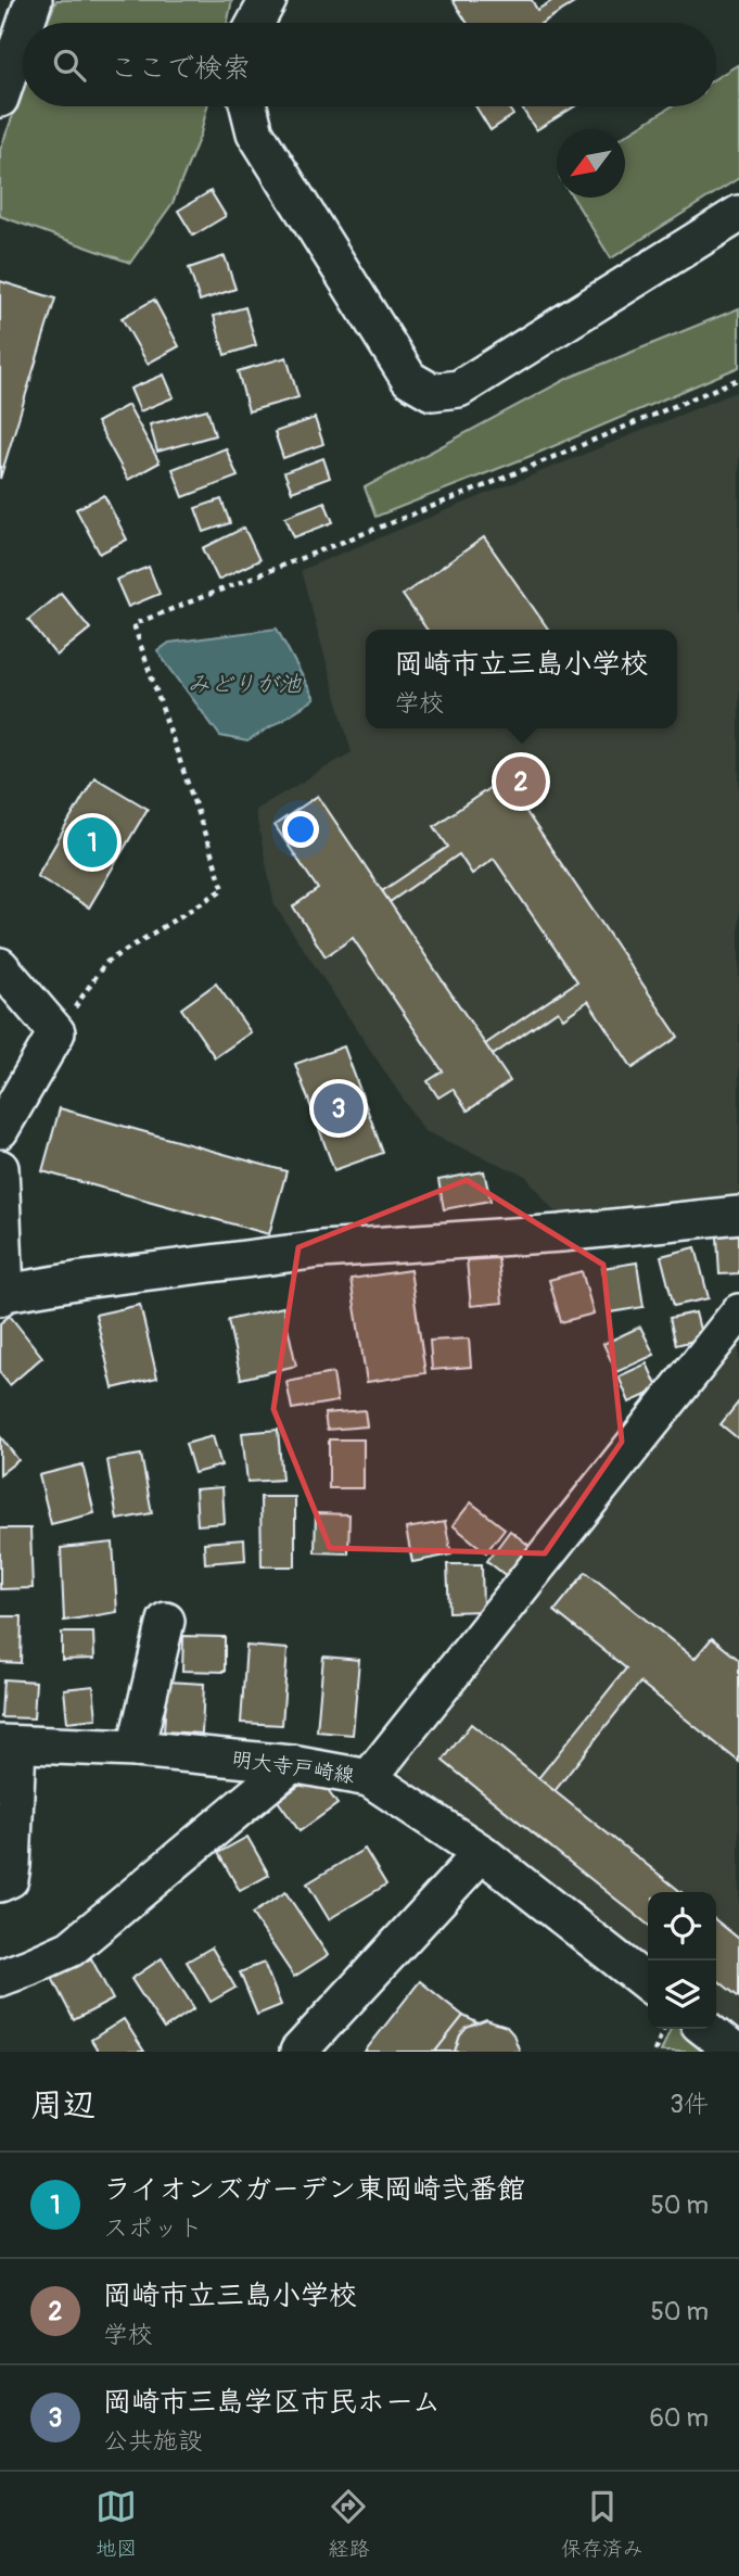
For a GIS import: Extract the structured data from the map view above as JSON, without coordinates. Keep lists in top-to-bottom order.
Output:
{
  "streets": {
    "street": ["明大寺戸崎線"]
  },
  "water": ["みどりが池"],
  "north": "bottom left",
  "page": {
    "search": "ここで検索",
    "popup": ["岡崎市立三島小学校", "学校"],
    "pins": ["2", "1", "3"],
    "heading": ["周辺", "3件"],
    "list": [
      {
        "mark": "1",
        "name": "ライオンズガーデン東岡崎弐番館",
        "note": "スポット",
        "value": "50 m"
      },
      {
        "mark": "2",
        "name": "岡崎市立三島小学校",
        "note": "学校",
        "value": "50 m"
      },
      {
        "mark": "3",
        "name": "岡崎市三島学区市民ホーム",
        "note": "公共施設",
        "value": "60 m"
      }
    ],
    "nav": ["地図", "経路", "保存済み"]
  }
}
